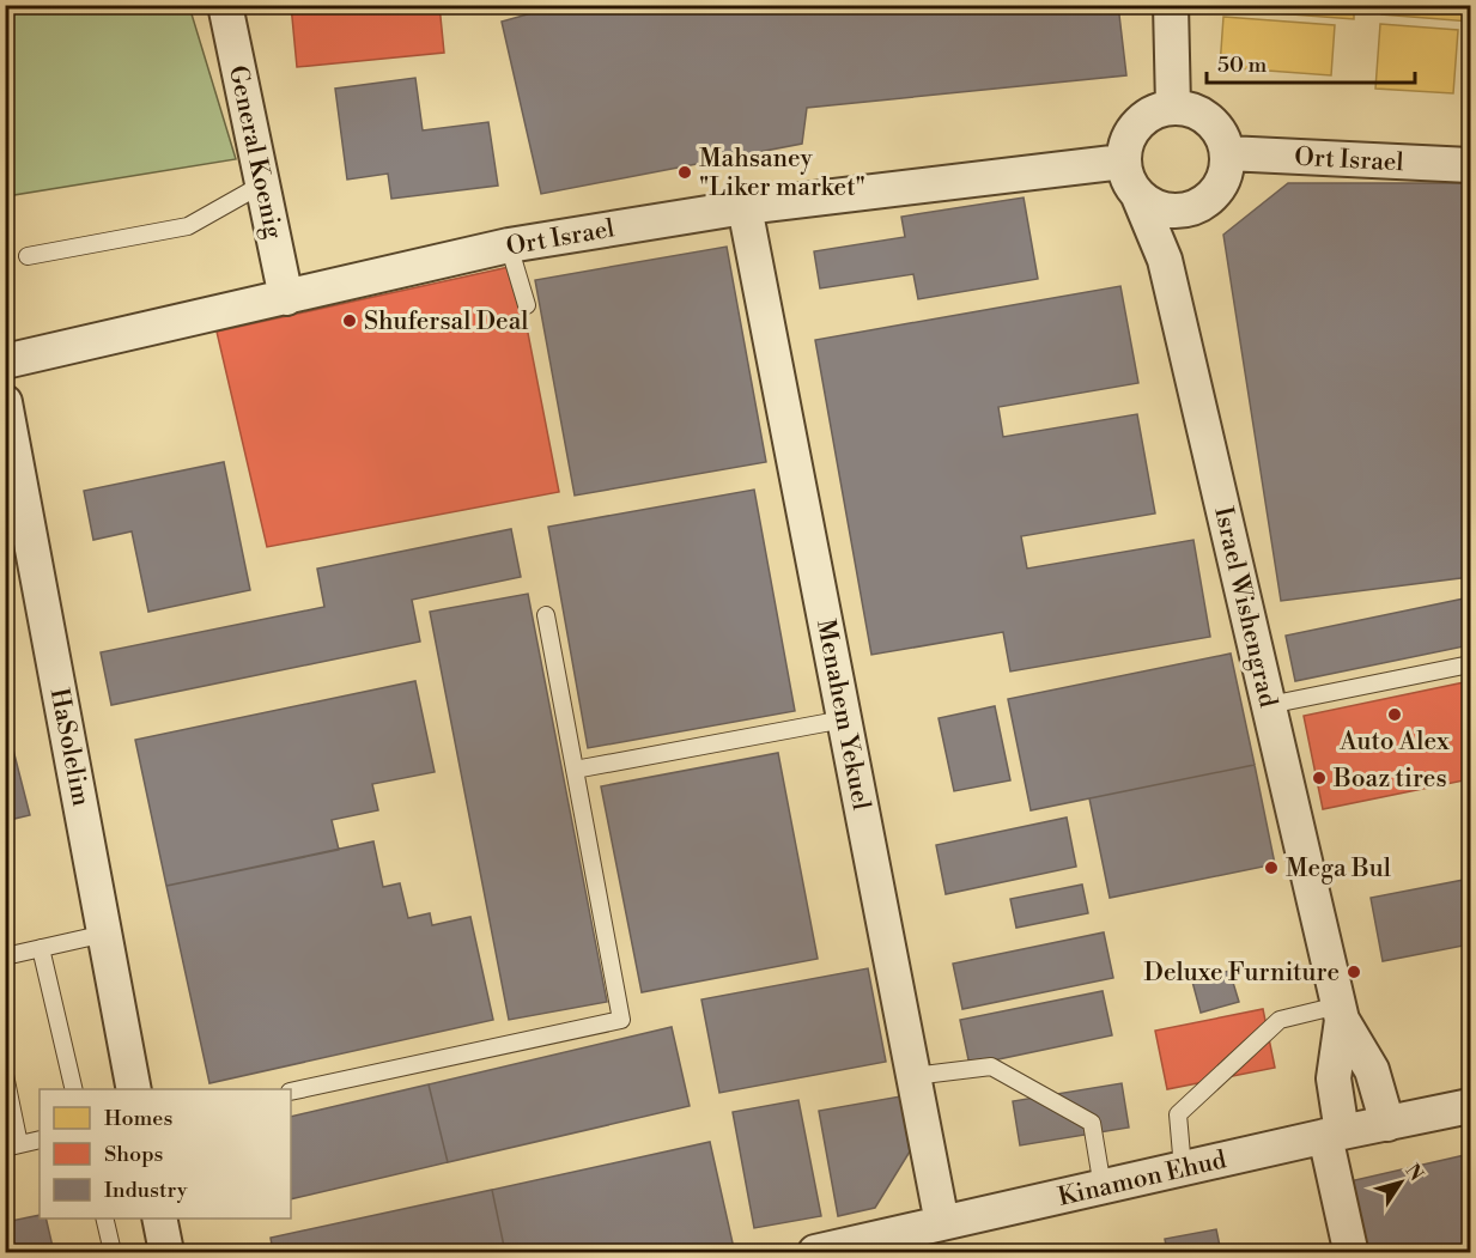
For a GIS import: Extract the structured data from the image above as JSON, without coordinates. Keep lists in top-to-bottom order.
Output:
{
  "streets": {
    "street": [
      "General Koenig",
      "Ort Israel",
      "Israel Wishengrad",
      "Menahem Yekuel",
      "HaSolelim",
      "Kinamon Ehud"
    ]
  },
  "crossings": [
    ["General Koenig", "Ort Israel"],
    ["Ort Israel", "Israel Wishengrad"],
    ["Ort Israel", "Menahem Yekuel"],
    ["Israel Wishengrad", "Kinamon Ehud"],
    ["Menahem Yekuel", "Kinamon Ehud"]
  ],
  "places": [
    "Mahsaney \"Liker market\"",
    "Shufersal Deal",
    "Auto Alex",
    "Boaz tires",
    "Mega Bul",
    "Deluxe Furniture"
  ],
  "legend": ["Homes", "Shops", "Industry"],
  "scale_bar": "50 m",
  "north": "top right"
}
